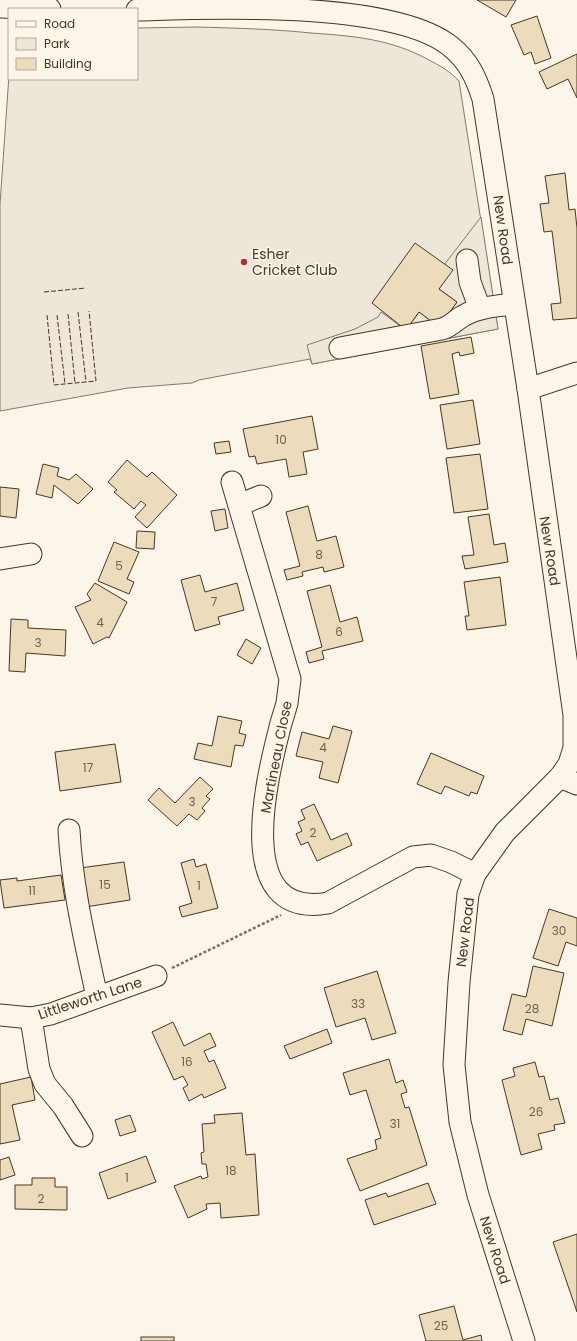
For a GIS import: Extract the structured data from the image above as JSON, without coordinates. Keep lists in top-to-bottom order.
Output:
{
  "streets": {
    "street": ["New Road", "Martineau Close", "Littleworth Lane"]
  },
  "places": ["Esher Cricket Club"],
  "house_numbers": [
    "10",
    "8",
    "5",
    "7",
    "4",
    "6",
    "3",
    "4",
    "17",
    "3",
    "2",
    "15",
    "1",
    "11",
    "30",
    "33",
    "28",
    "16",
    "26",
    "31",
    "18",
    "1",
    "2",
    "25"
  ],
  "legend": ["Road", "Park", "Building"]
}
